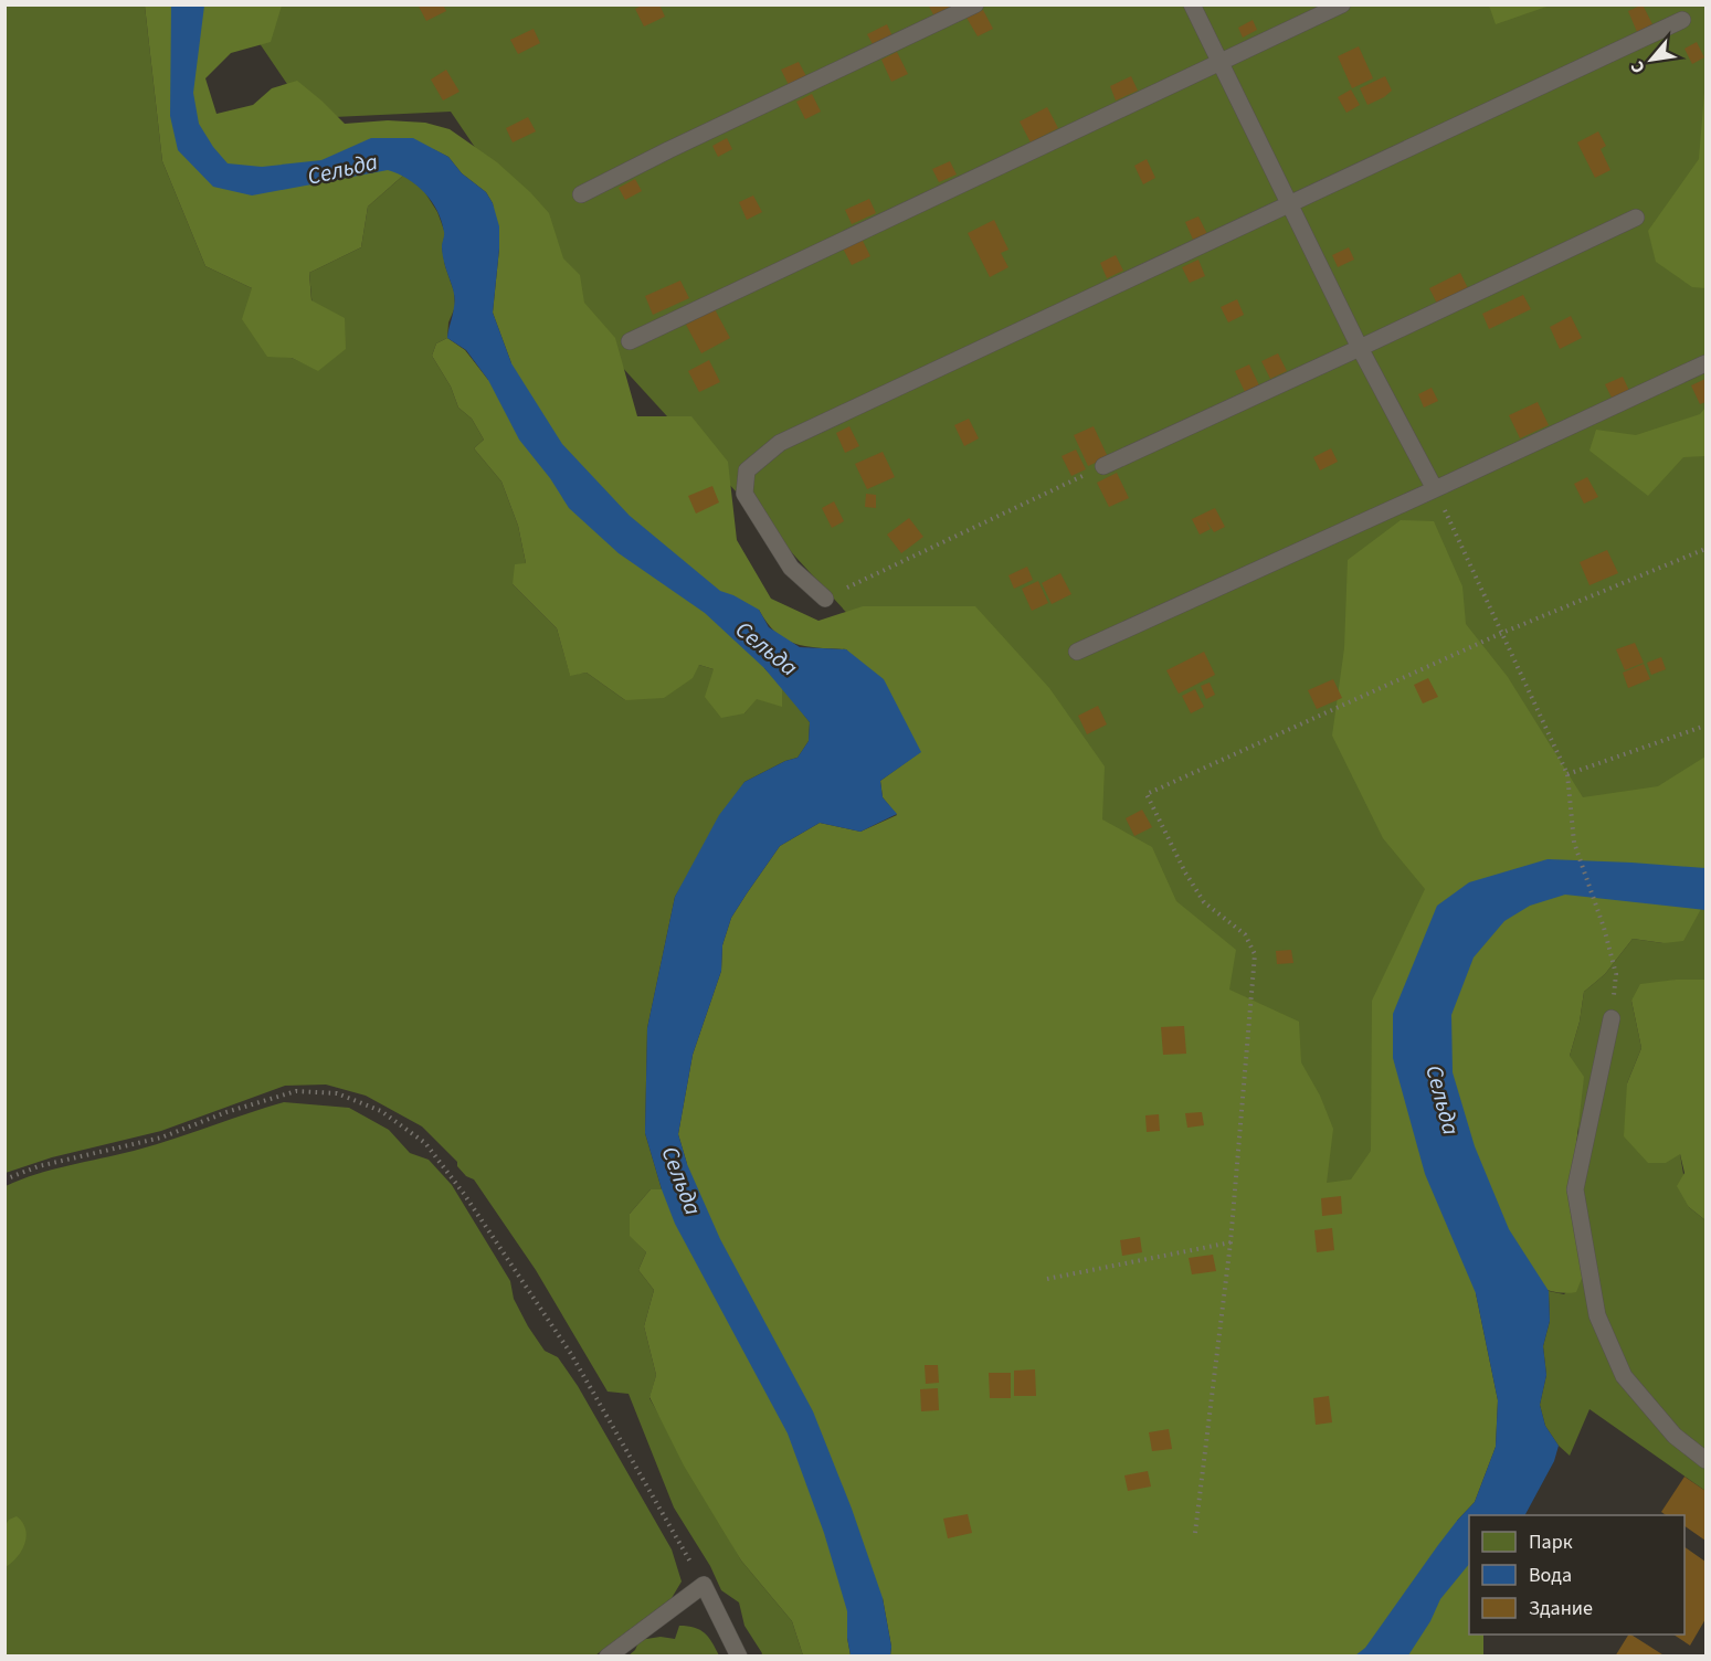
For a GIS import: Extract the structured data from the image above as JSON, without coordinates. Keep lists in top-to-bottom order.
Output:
{
  "water": ["Сельда"],
  "legend": ["Парк", "Вода", "Здание"],
  "north": "bottom left"
}
